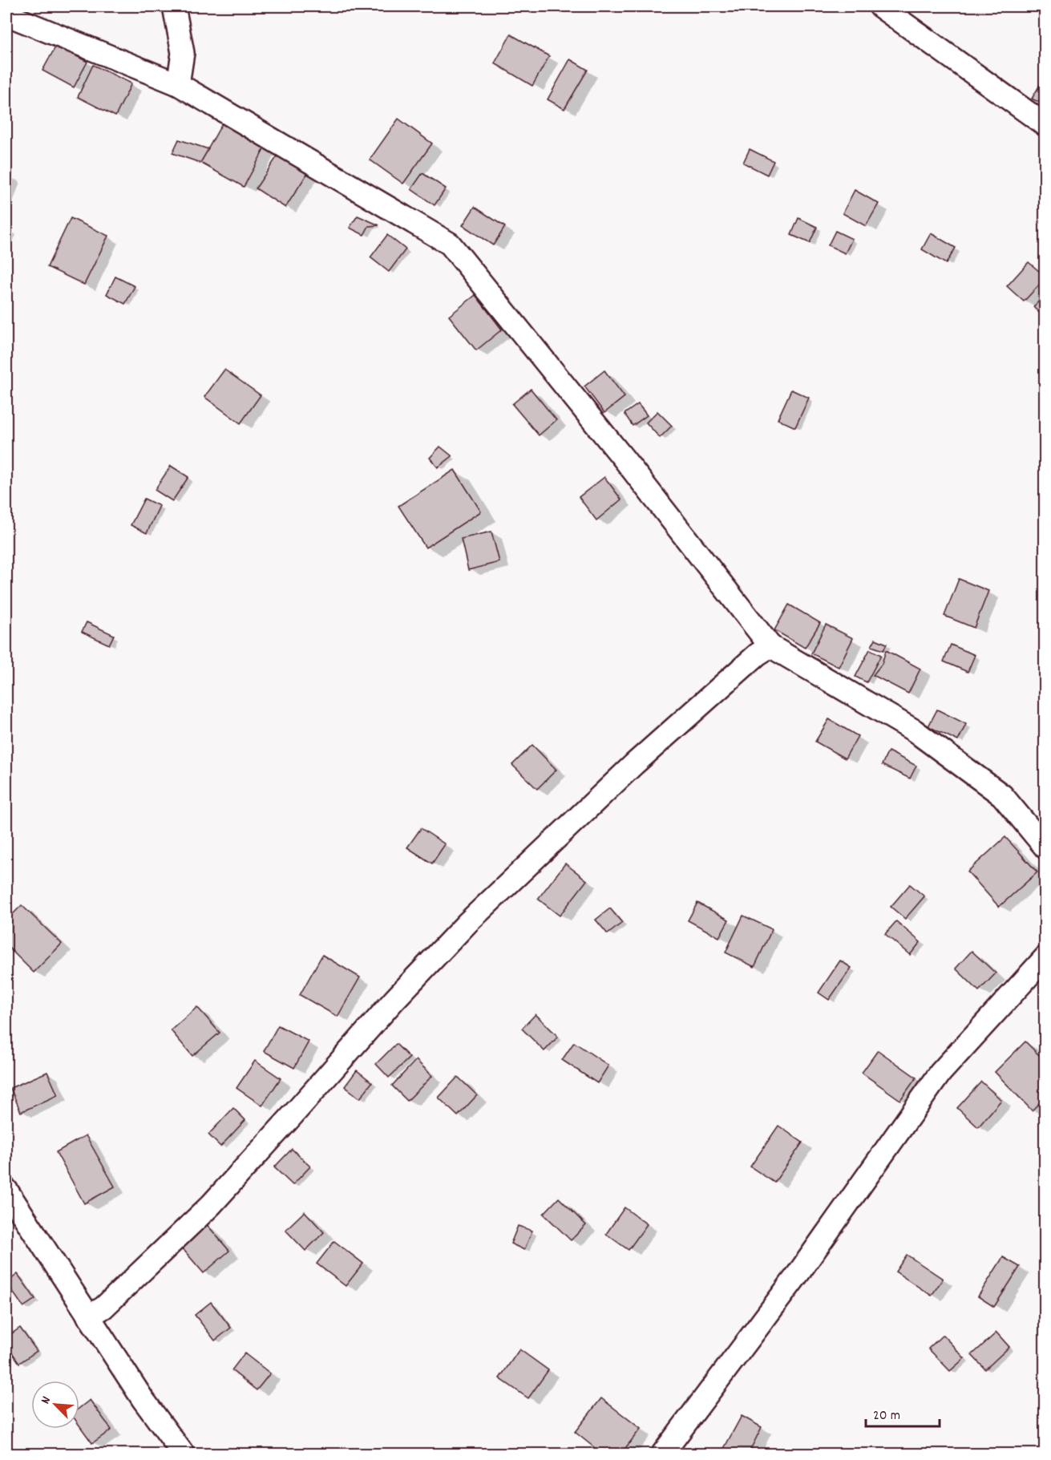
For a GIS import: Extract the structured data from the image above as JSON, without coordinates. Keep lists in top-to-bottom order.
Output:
{
  "scale_bar": "20 m",
  "north": "top left"
}
